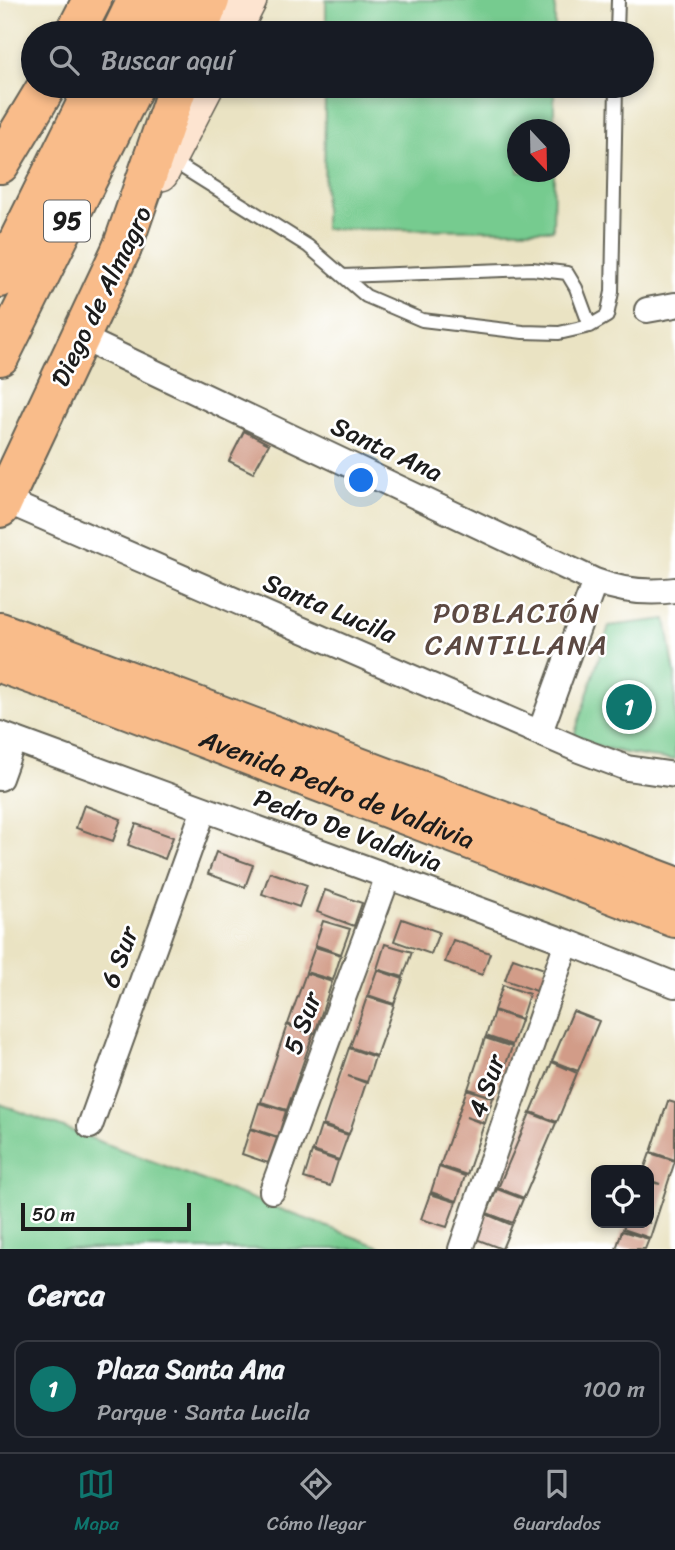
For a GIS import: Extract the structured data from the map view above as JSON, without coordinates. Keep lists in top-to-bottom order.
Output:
{
  "streets": {
    "main road": ["95", "Diego de Almagro", "Avenida Pedro de Valdivia"],
    "street": [
      "Santa Ana",
      "Santa Lucila",
      "Pedro De Valdivia",
      "6 Sur",
      "5 Sur",
      "4 Sur"
    ]
  },
  "crossings": [
    ["Diego de Almagro", "Santa Ana"],
    ["Diego de Almagro", "Santa Lucila"],
    ["Pedro De Valdivia", "6 Sur"],
    ["Pedro De Valdivia", "5 Sur"],
    ["Pedro De Valdivia", "4 Sur"]
  ],
  "districts": ["POBLACIÓN CANTILLANA"],
  "scale_bar": "50 m",
  "north": "bottom",
  "page": {
    "search": "Buscar aquí",
    "pins": "1",
    "scale": "50 m",
    "heading": "Cerca",
    "list": [
      {
        "mark": "1",
        "name": "Plaza Santa Ana",
        "note": "Parque · Santa Lucila",
        "value": "100 m"
      }
    ],
    "nav": ["Mapa", "Cómo llegar", "Guardados"]
  }
}
